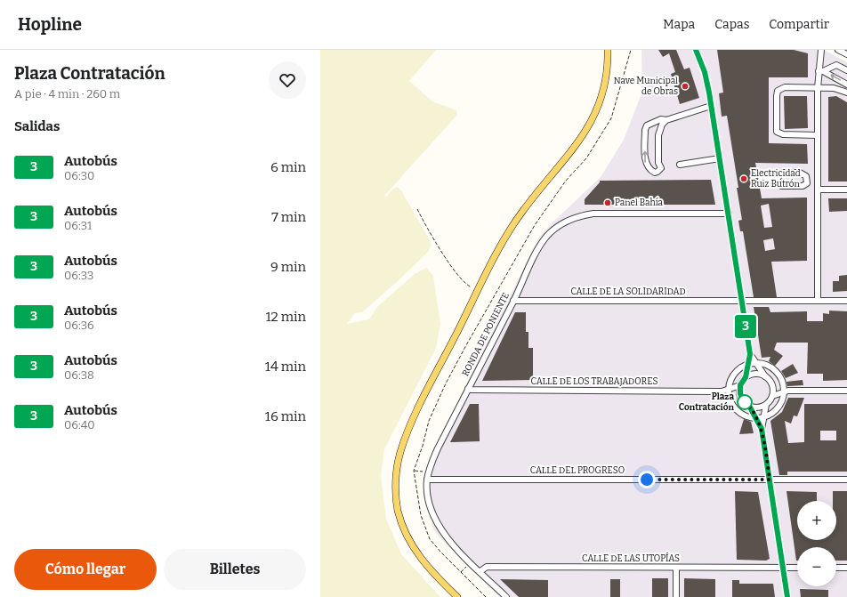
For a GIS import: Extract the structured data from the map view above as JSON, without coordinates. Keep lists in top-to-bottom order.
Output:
{
  "streets": {
    "street": [
      "CALLE DE LA SOLIDARIDAD",
      "RONDA DE PONIENTE",
      "CALLE DE LOS TRABAJADORES",
      "CALLE DEL PROGRESO",
      "CALLE DE LAS UTOPÍAS"
    ]
  },
  "crossings": [
    ["CALLE DE LA SOLIDARIDAD", "RONDA DE PONIENTE"],
    ["RONDA DE PONIENTE", "CALLE DE LOS TRABAJADORES"],
    ["RONDA DE PONIENTE", "CALLE DEL PROGRESO"],
    ["RONDA DE PONIENTE", "CALLE DE LAS UTOPÍAS"]
  ],
  "places": [
    "Nave Municipal de Obras",
    "Electricidad Ruiz Butrón",
    "Panel Bahía",
    "Plaza Contratación"
  ],
  "lines": ["bus line 3"],
  "page": {
    "header": "Hopline",
    "nav": ["Mapa", "Capas", "Compartir"],
    "heading": [
      ["Plaza Contratación", "A pie · 4 min · 260 m"],
      "Salidas"
    ],
    "on_map": "3",
    "list": [
      {
        "mark": "3",
        "name": "Autobús",
        "note": "06:30",
        "value": "6 min"
      },
      {
        "mark": "3",
        "name": "Autobús",
        "note": "06:31",
        "value": "7 min"
      },
      {
        "mark": "3",
        "name": "Autobús",
        "note": "06:33",
        "value": "9 min"
      },
      {
        "mark": "3",
        "name": "Autobús",
        "note": "06:36",
        "value": "12 min"
      },
      {
        "mark": "3",
        "name": "Autobús",
        "note": "06:38",
        "value": "14 min"
      },
      {
        "mark": "3",
        "name": "Autobús",
        "note": "06:40",
        "value": "16 min"
      }
    ],
    "map_buttons": ["+", "−"],
    "buttons": ["Cómo llegar", "Billetes"]
  }
}
